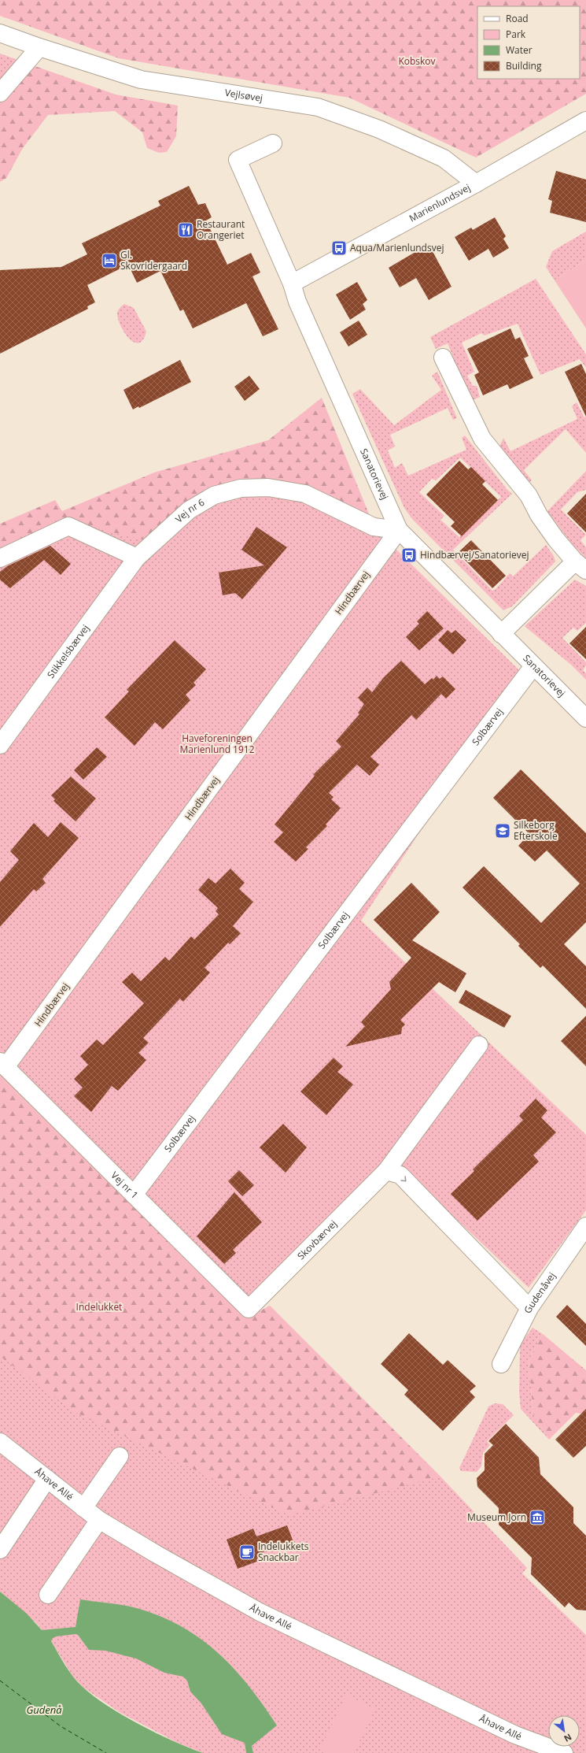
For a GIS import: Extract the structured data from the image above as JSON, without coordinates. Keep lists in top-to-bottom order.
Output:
{
  "streets": {
    "street": [
      "Vejlsøvej",
      "Marienlundsvej",
      "Sanatorievej",
      "Vej nr 6",
      "Hindbærvej",
      "Stikkelsbærvej",
      "Solbærvej",
      "Vej nr 1",
      "Skovbærvej",
      "Gudenåvej",
      "Åhave Allé"
    ]
  },
  "crossings": [
    ["Vejlsøvej", "Marienlundsvej"],
    ["Marienlundsvej", "Sanatorievej"],
    ["Sanatorievej", "Vej nr 6"],
    ["Sanatorievej", "Hindbærvej"],
    ["Sanatorievej", "Solbærvej"],
    ["Vej nr 6", "Hindbærvej"],
    ["Vej nr 6", "Stikkelsbærvej"],
    ["Hindbærvej", "Vej nr 1"],
    ["Solbærvej", "Vej nr 1"],
    ["Vej nr 1", "Skovbærvej"]
  ],
  "water": ["Gudenå"],
  "parks": ["Kobskov", "Haveforeningen Marienlund 1912", "Indelukket"],
  "places": {
    "restaurant": ["Restaurant Orangeriet"],
    "bus stop": ["Aqua/Marienlundsvej", "Hindbærvej/Sanatorievej"],
    "hotel": ["Gl. Skovridergaard"],
    "school or university": ["Silkeborg Efterskole"],
    "museum": ["Museum Jorn"],
    "cafe": ["Indelukkets Snackbar"]
  },
  "legend": [
    "Road",
    "Park",
    "Water",
    "Building"
  ],
  "north": "bottom right"
}
